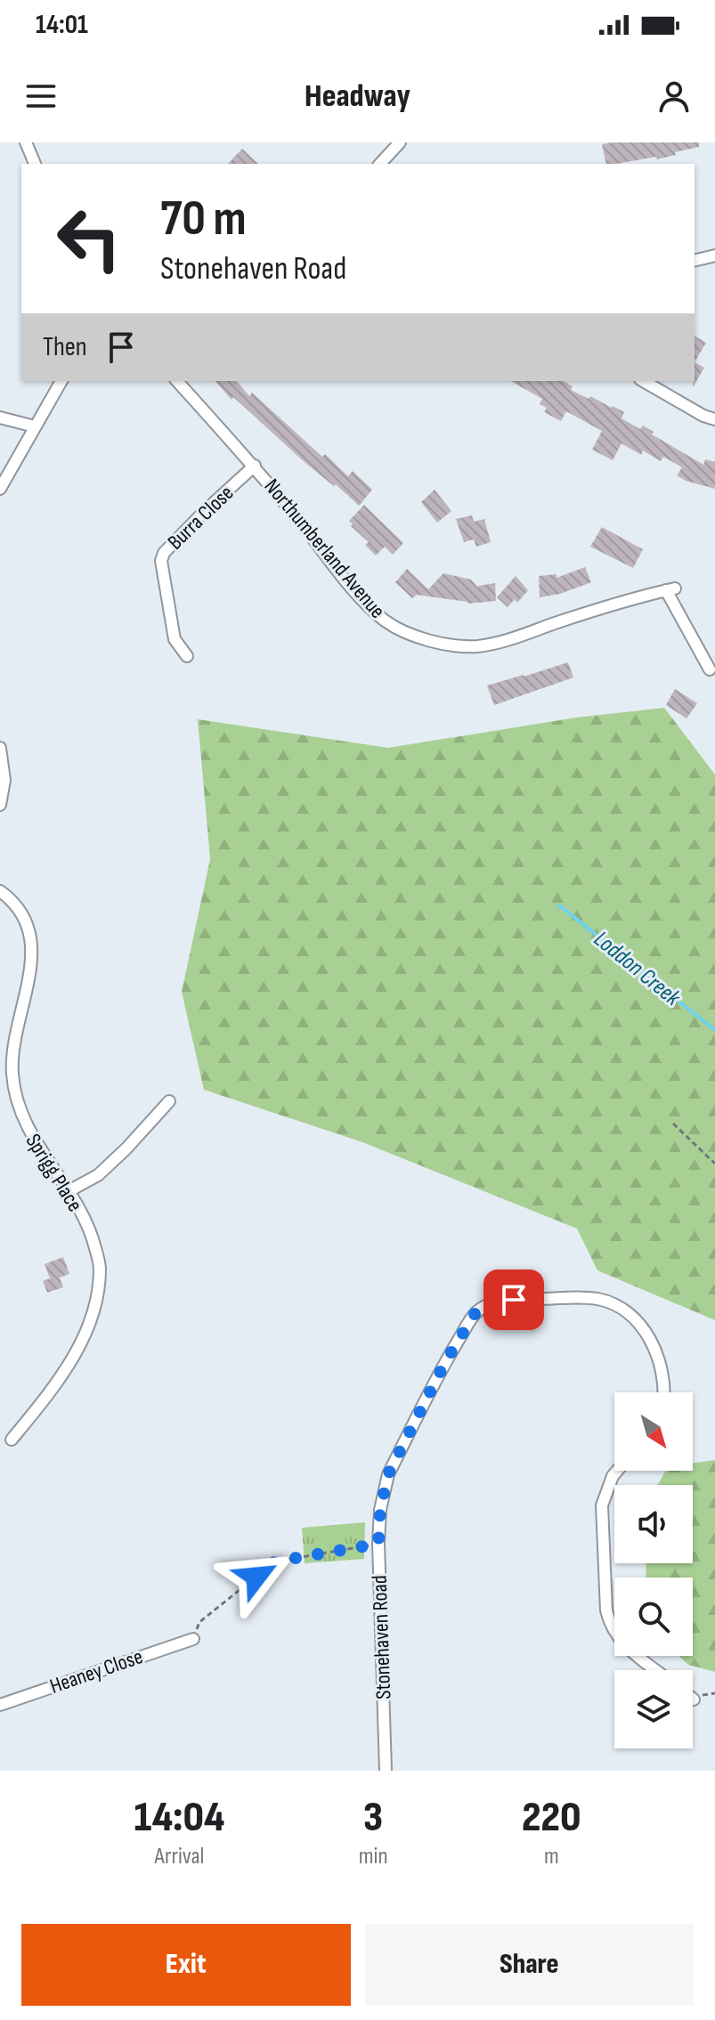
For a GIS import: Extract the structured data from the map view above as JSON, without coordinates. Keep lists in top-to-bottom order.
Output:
{
  "streets": {
    "street": [
      "Burra Close",
      "Northumberland Avenue",
      "Sprigg Place",
      "Stonehaven Road",
      "Heaney Close"
    ]
  },
  "crossings": [
    ["Burra Close", "Northumberland Avenue"]
  ],
  "water": ["Loddon Creek"],
  "north": "bottom right",
  "page": {
    "status": "14:01",
    "header": "Headway",
    "turn": ["70 m", "Stonehaven Road"],
    "then": "Then",
    "eta": [
      "14:04",
      "Arrival",
      "3",
      "min",
      "220",
      "m"
    ],
    "buttons": ["Exit", "Share"]
  }
}
